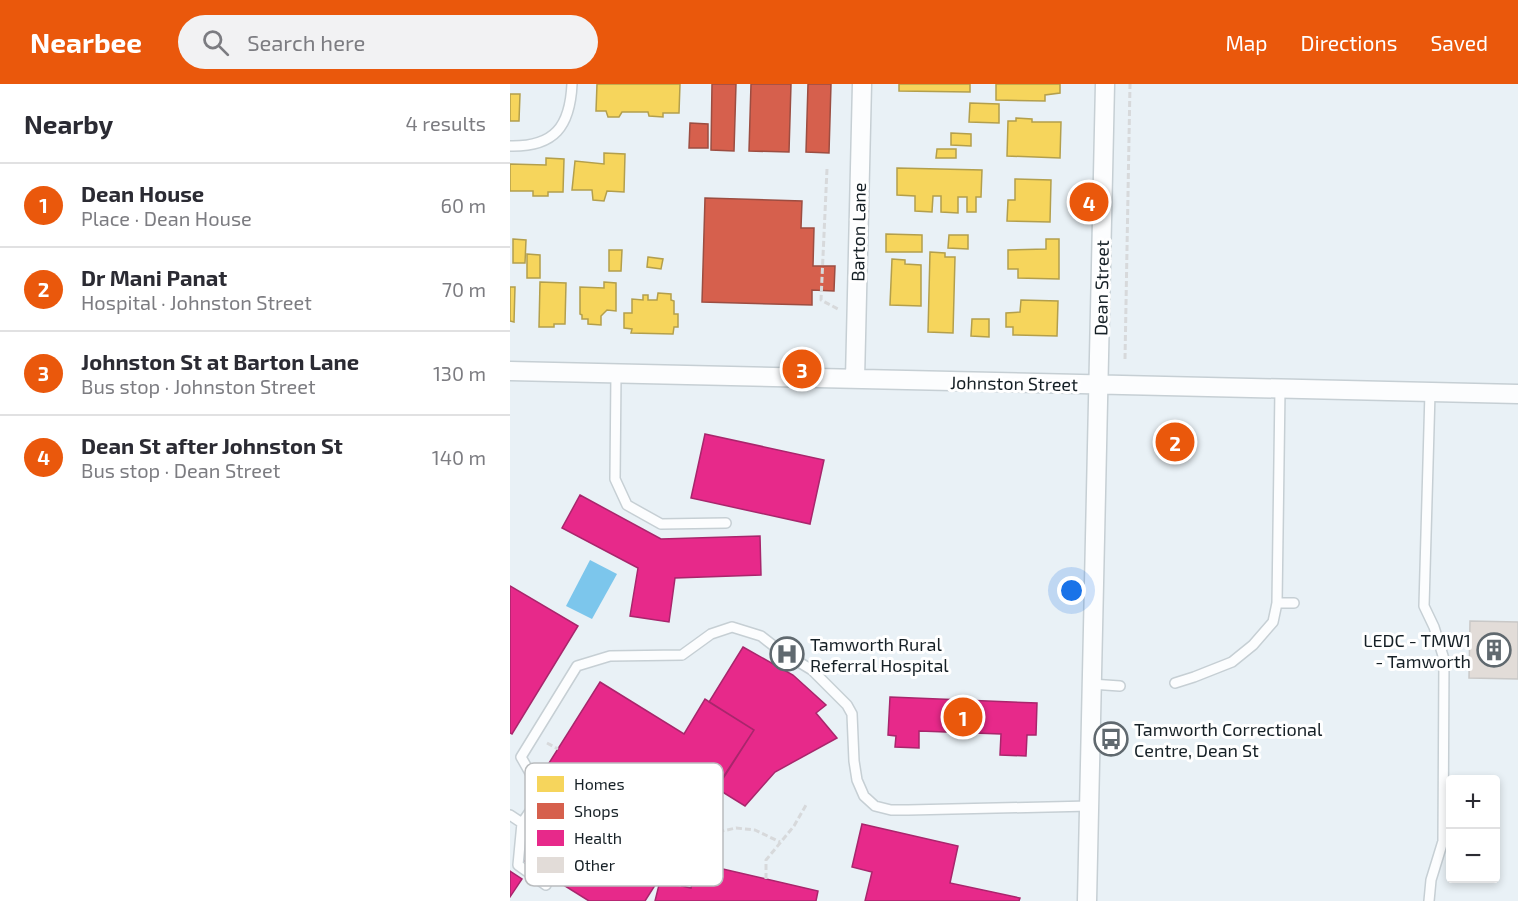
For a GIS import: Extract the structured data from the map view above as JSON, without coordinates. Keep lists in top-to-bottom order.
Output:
{
  "streets": {
    "street": ["Barton Lane", "Dean Street", "Johnston Street"]
  },
  "crossings": [
    ["Barton Lane", "Johnston Street"],
    ["Dean Street", "Johnston Street"]
  ],
  "places": {
    "building": ["LEDC - TMW1 - Tamworth"],
    "hospital": ["Tamworth Rural Referral Hospital"],
    "bus stop": ["Tamworth Correctional Centre, Dean St"]
  },
  "legend": [
    "Homes",
    "Shops",
    "Health",
    "Other"
  ],
  "page": {
    "header": "Nearbee",
    "search": "Search here",
    "nav": ["Map", "Directions", "Saved"],
    "heading": ["Nearby", "4 results"],
    "list": [
      {
        "mark": "1",
        "name": "Dean House",
        "note": "Place · Dean House",
        "value": "60 m"
      },
      {
        "mark": "2",
        "name": "Dr Mani Panat",
        "note": "Hospital · Johnston Street",
        "value": "70 m"
      },
      {
        "mark": "3",
        "name": "Johnston St at Barton Lane",
        "note": "Bus stop · Johnston Street",
        "value": "130 m"
      },
      {
        "mark": "4",
        "name": "Dean St after Johnston St",
        "note": "Bus stop · Dean Street",
        "value": "140 m"
      }
    ],
    "pins": [
      "4",
      "3",
      "2",
      "1"
    ],
    "map_buttons": ["+", "−"]
  }
}
